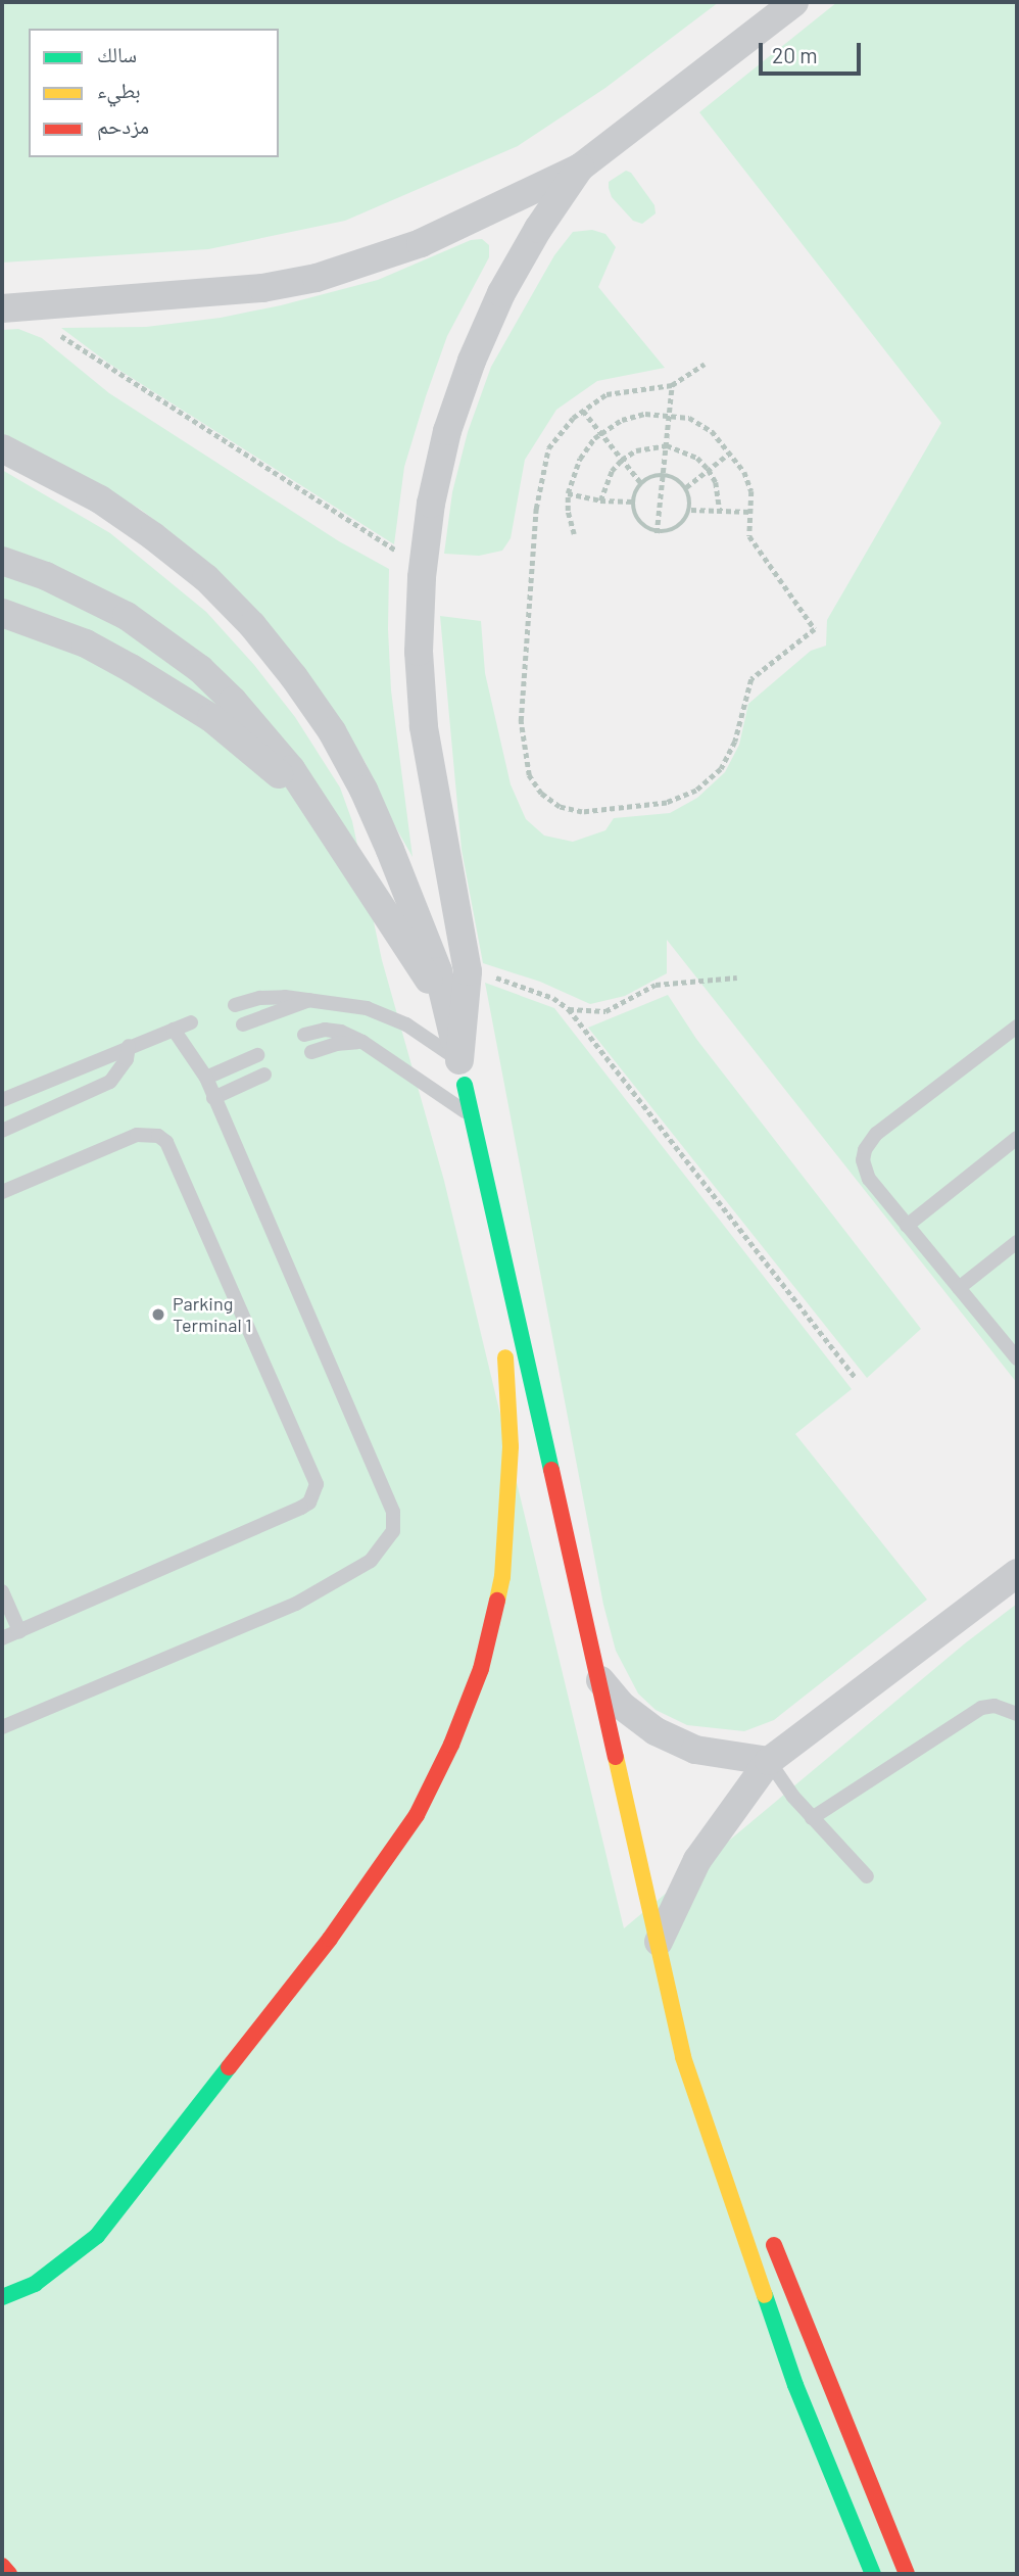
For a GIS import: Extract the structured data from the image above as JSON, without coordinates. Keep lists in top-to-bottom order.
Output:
{
  "places": ["Parking Terminal 1"],
  "legend": ["سالك", "بطيء", "مزدحم"],
  "scale_bar": "20 m"
}
